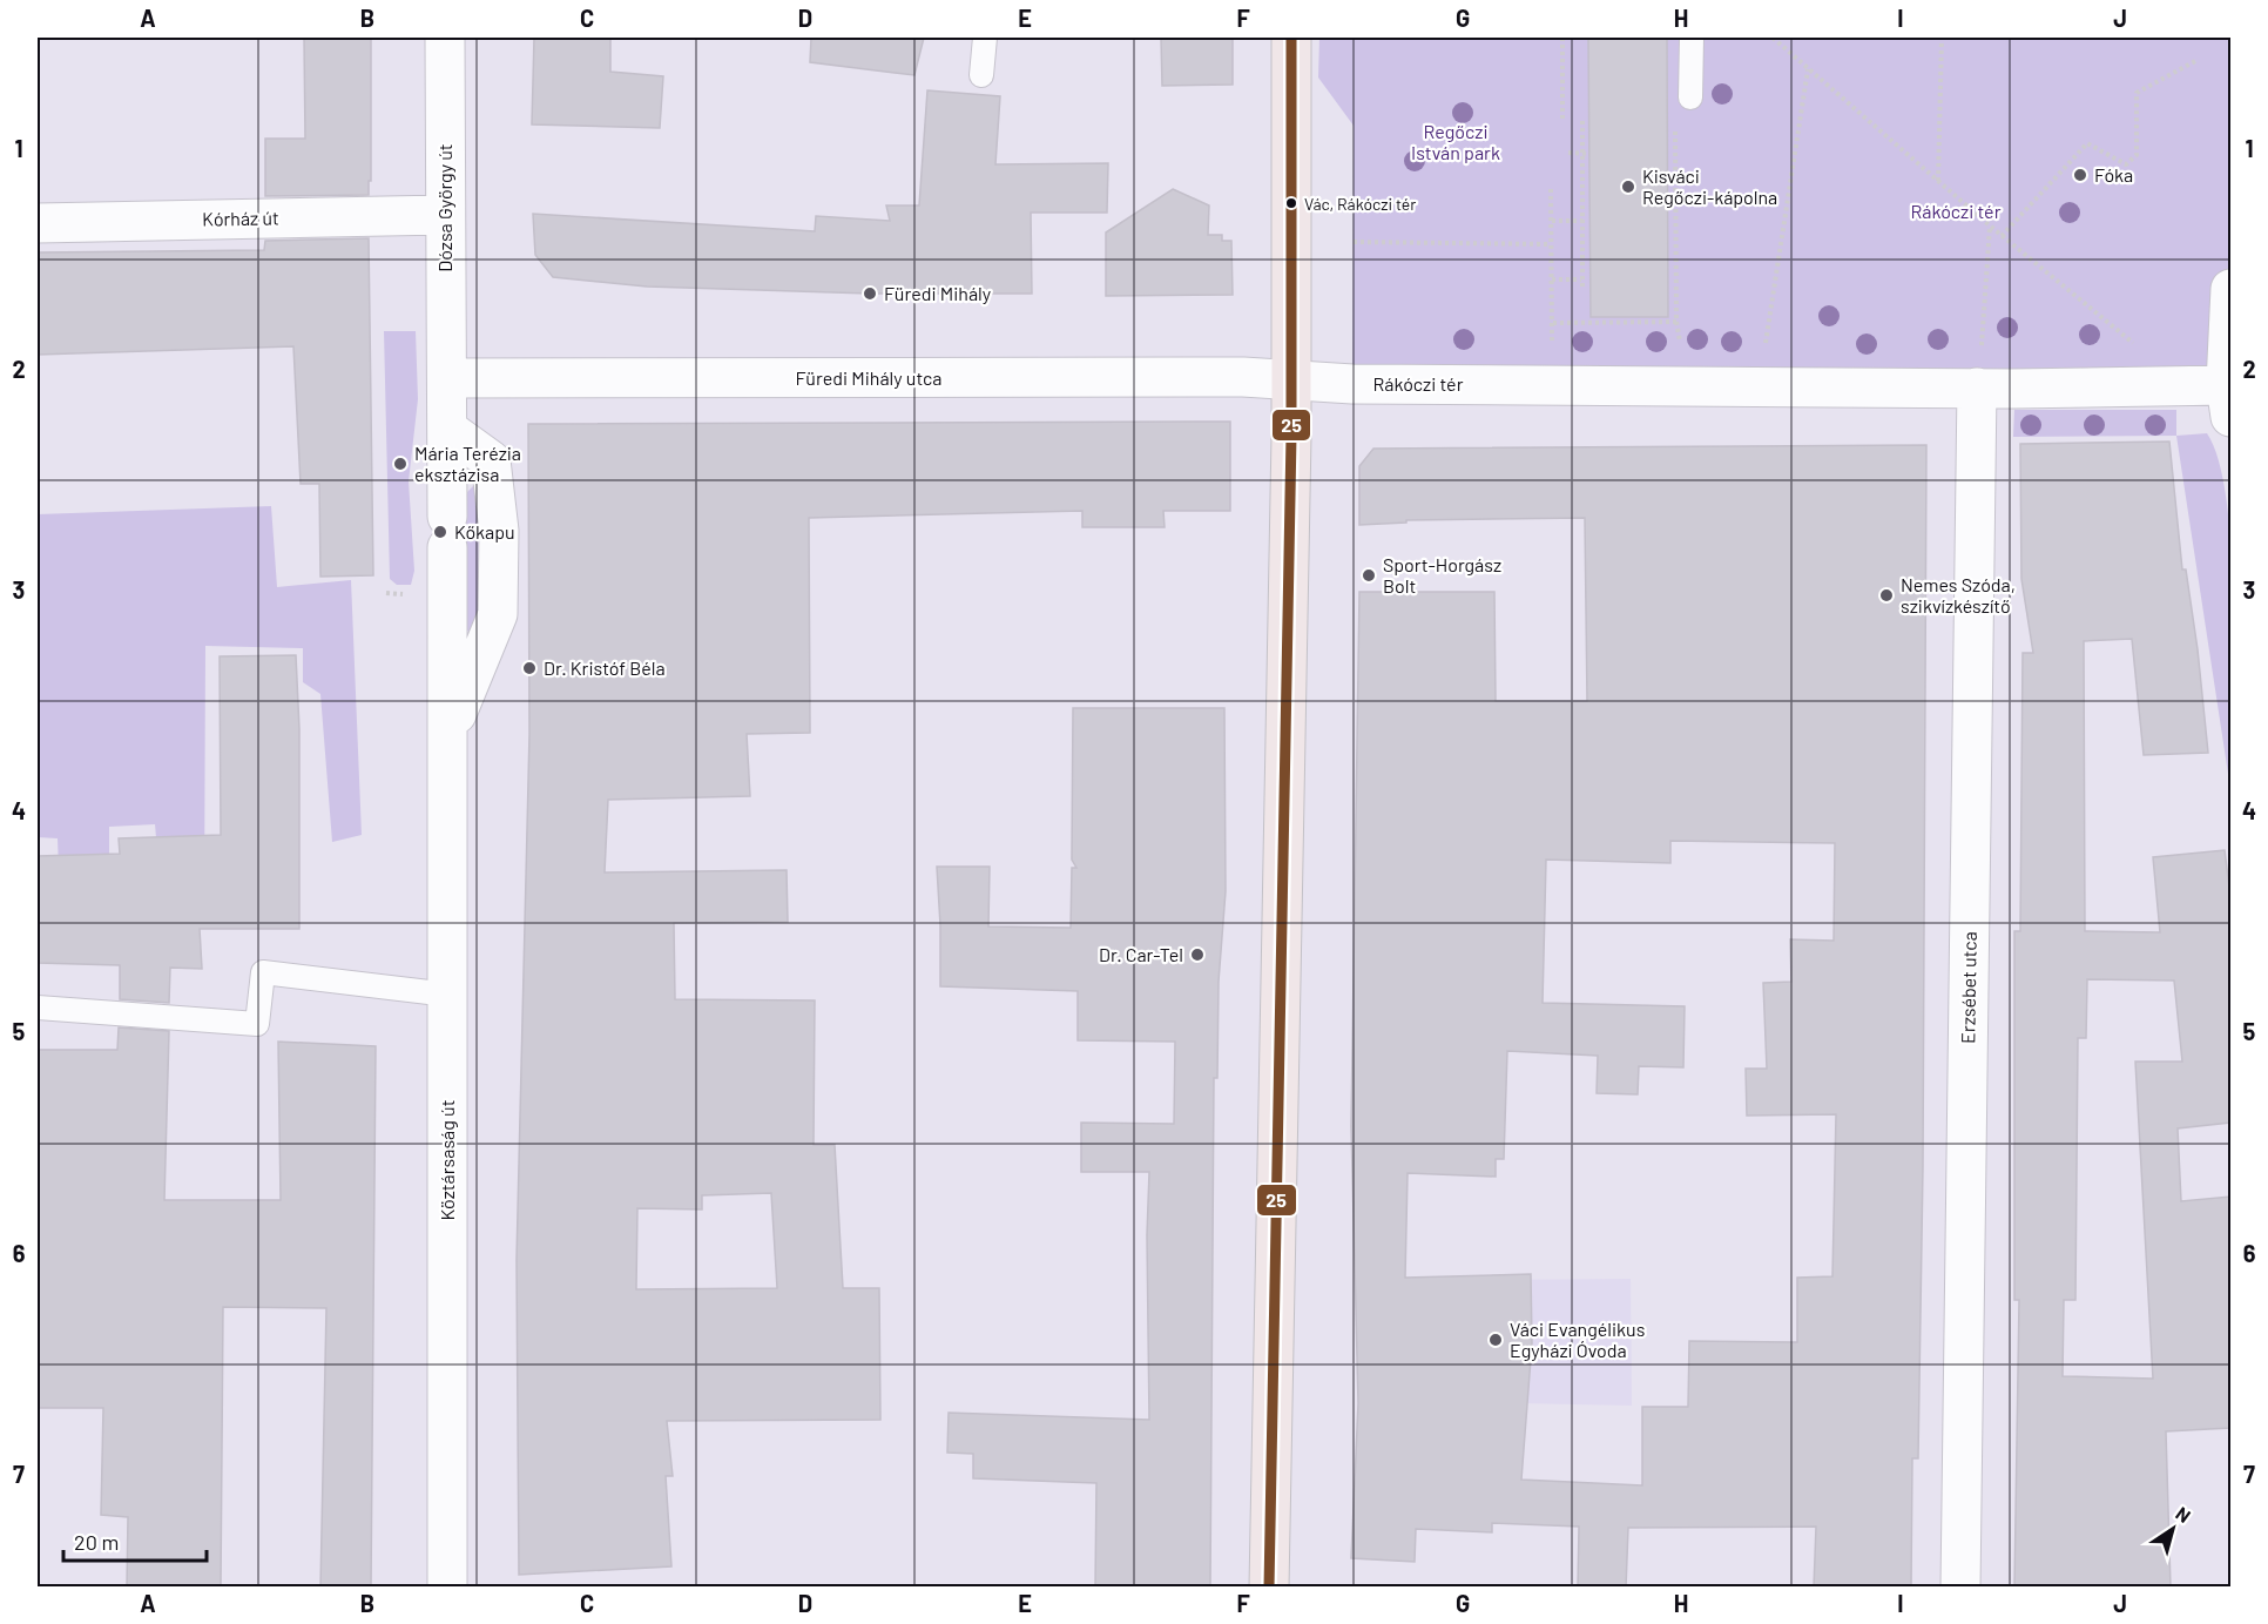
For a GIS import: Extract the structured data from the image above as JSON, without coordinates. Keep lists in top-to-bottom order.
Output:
{
  "streets": {
    "street": [
      "Dózsa György út",
      "Kórház út",
      "Füredi Mihály utca",
      "Rákóczi tér",
      "Erzsébet utca",
      "Köztársaság út"
    ]
  },
  "crossings": [
    ["Dózsa György út", "Kórház út"],
    ["Dózsa György út", "Füredi Mihály utca"],
    ["Dózsa György út", "Köztársaság út"],
    ["Füredi Mihály utca", "Rákóczi tér"],
    ["Füredi Mihály utca", "Köztársaság út"],
    ["Rákóczi tér", "Erzsébet utca"]
  ],
  "parks": ["Regőczi István park", "Rákóczi tér"],
  "places": [
    "Fóka",
    "Kisváci Regőczi-kápolna",
    "Vác, Rákóczi tér",
    "Füredi Mihály",
    "Mária Terézia eksztázisa",
    "Kőkapu",
    "Sport-Horgász Bolt",
    "Nemes Szóda, szikvízkészítő",
    "Dr. Kristóf Béla",
    "Dr. Car-Tel",
    "Váci Evangélikus Egyházi Óvoda"
  ],
  "lines": ["transit line 25"],
  "scale_bar": "20 m",
  "north": "top right",
  "grid": {
    "columns": [
      "A",
      "B",
      "C",
      "D",
      "E",
      "F",
      "G",
      "H",
      "I",
      "J"
    ],
    "rows": [
      "1",
      "2",
      "3",
      "4",
      "5",
      "6",
      "7"
    ]
  }
}
